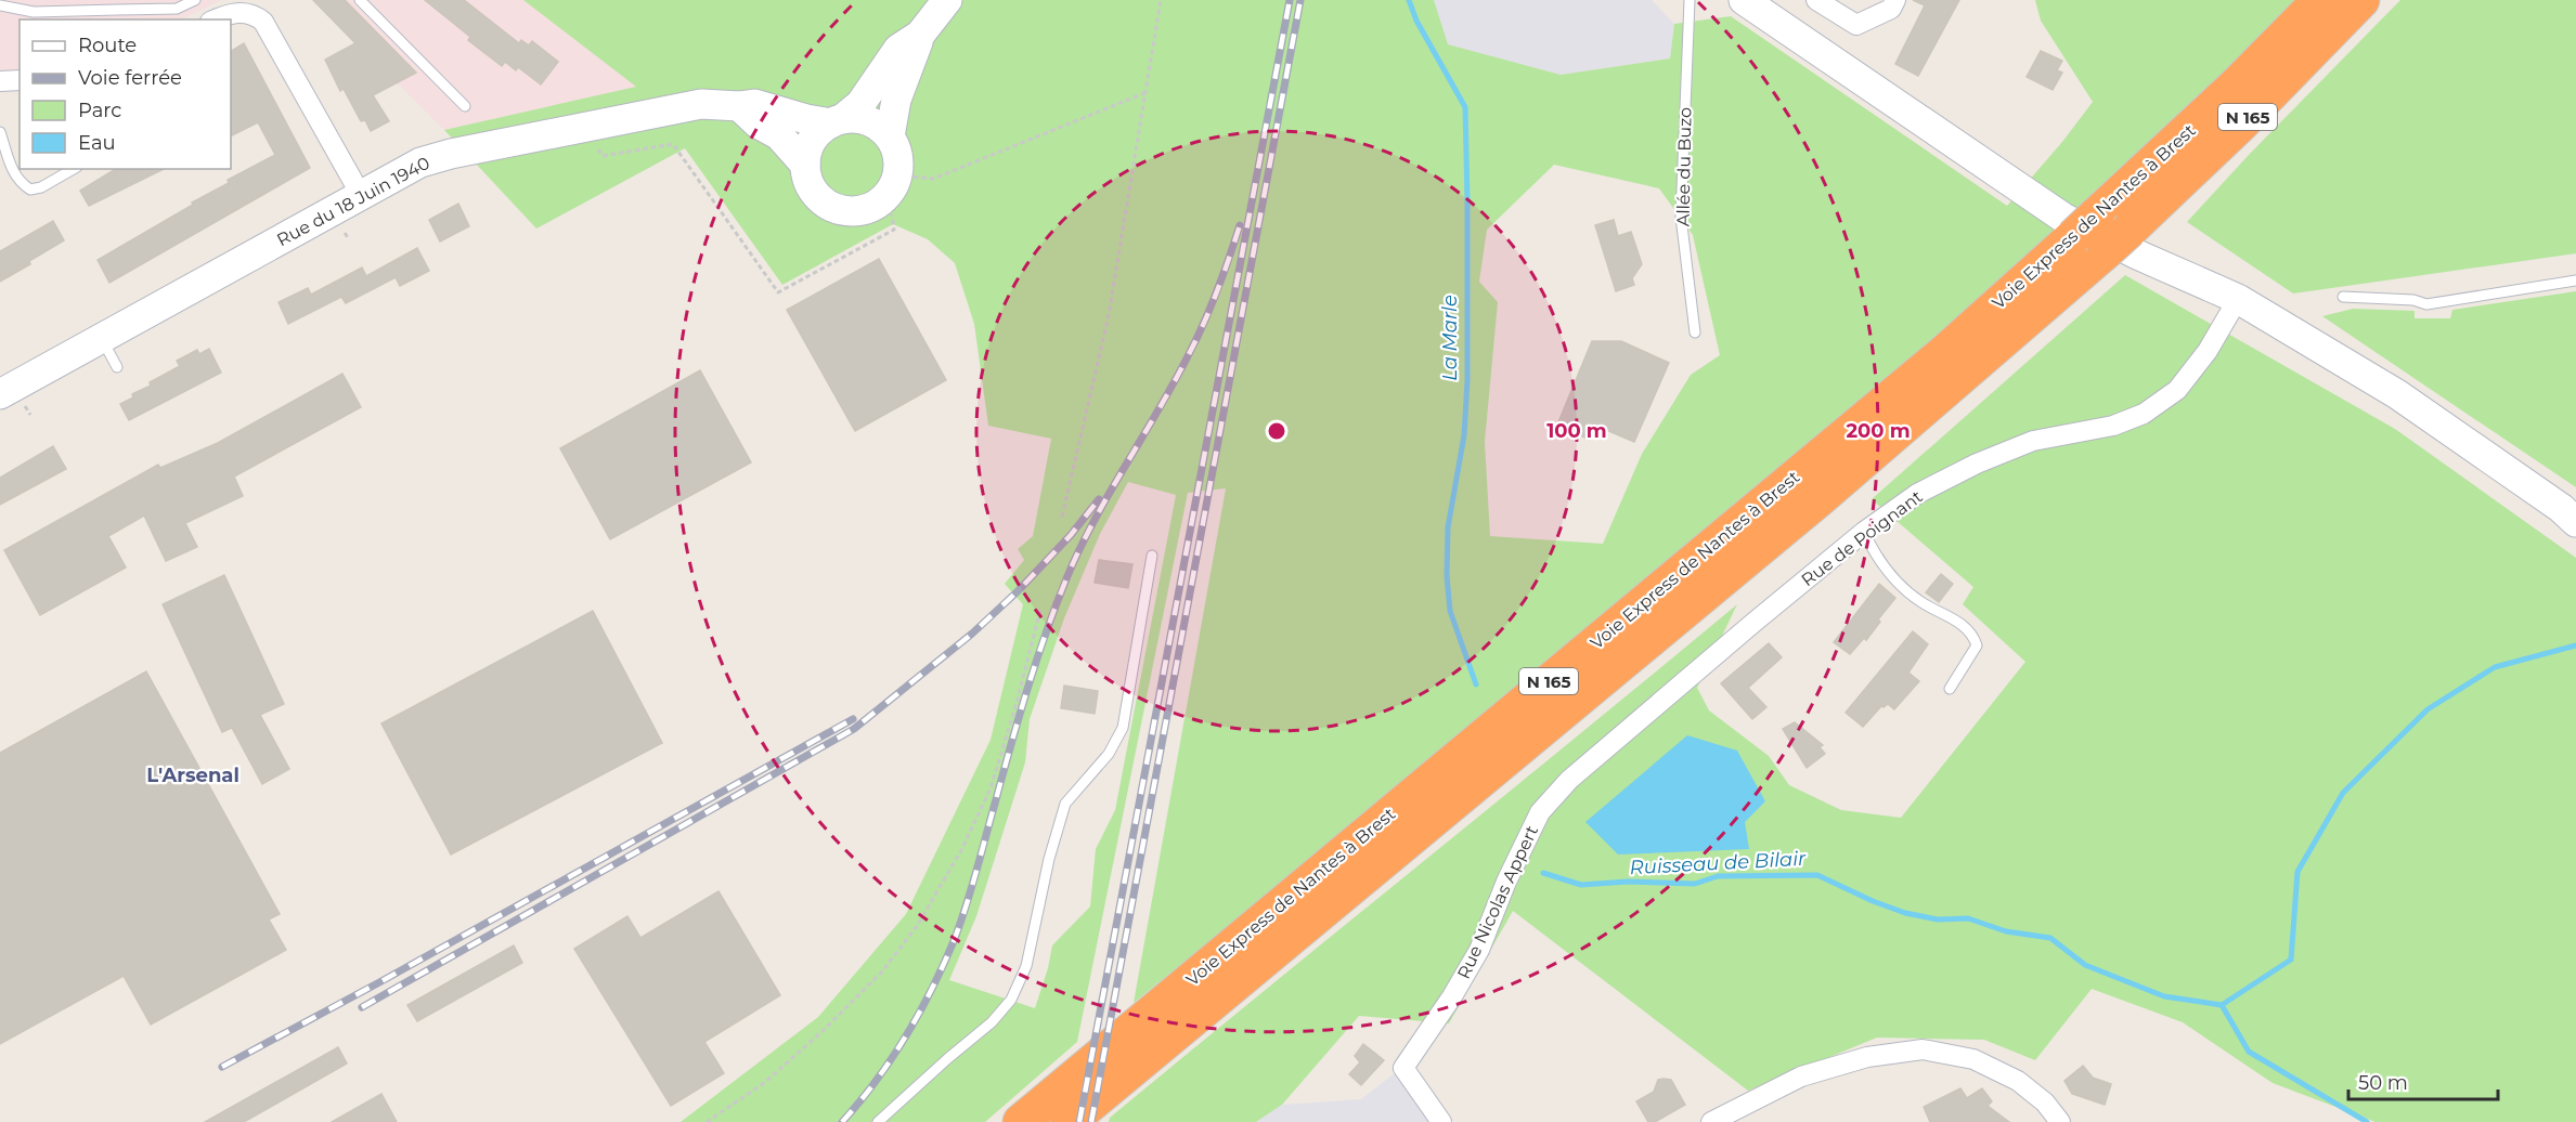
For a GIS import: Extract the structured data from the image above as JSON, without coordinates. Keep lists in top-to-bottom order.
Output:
{
  "streets": {
    "highway": ["N 165", "Voie Express de Nantes à Brest"],
    "street": ["Rue du 18 Juin 1940", "Rue de Poignant", "Rue Nicolas Appert"],
    "lane": ["Allée du Buzo"]
  },
  "crossings": [
    ["Rue de Poignant", "Rue Nicolas Appert"]
  ],
  "districts": ["L'Arsenal"],
  "water": ["La Marle", "Ruisseau de Bilair"],
  "legend": [
    "Route",
    "Voie ferrée",
    "Parc",
    "Eau"
  ],
  "scale_bar": "50 m",
  "rings": ["100 m", "200 m"]
}
